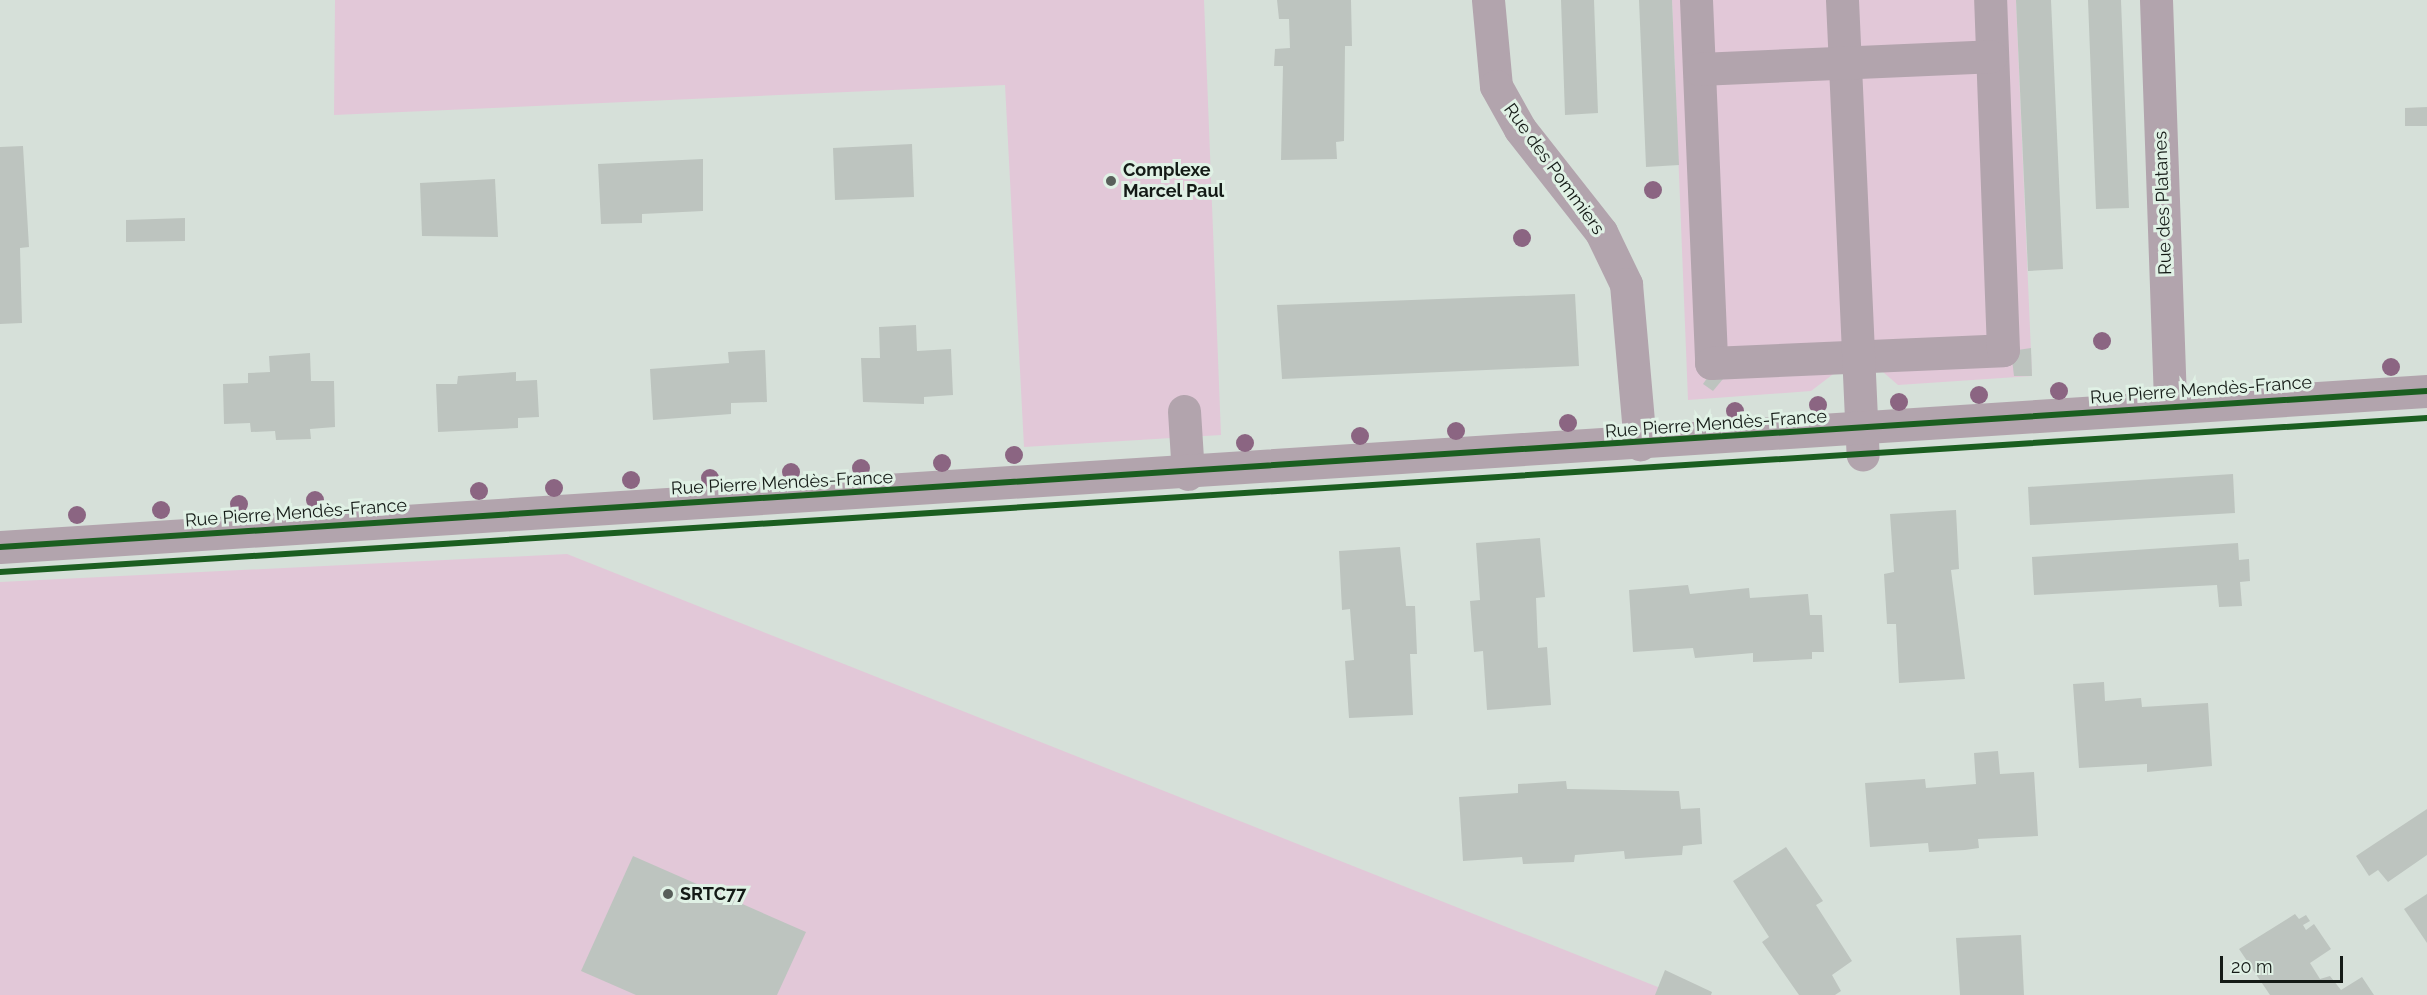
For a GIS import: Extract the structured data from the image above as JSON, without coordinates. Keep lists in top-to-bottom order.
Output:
{
  "streets": {
    "street": ["Rue des Pommiers", "Rue des Platanes", "Rue Pierre Mendès-France"]
  },
  "crossings": [
    ["Rue des Pommiers", "Rue Pierre Mendès-France"],
    ["Rue des Platanes", "Rue Pierre Mendès-France"]
  ],
  "places": ["Complexe Marcel Paul", "SRTC77"],
  "scale_bar": "20 m"
}
